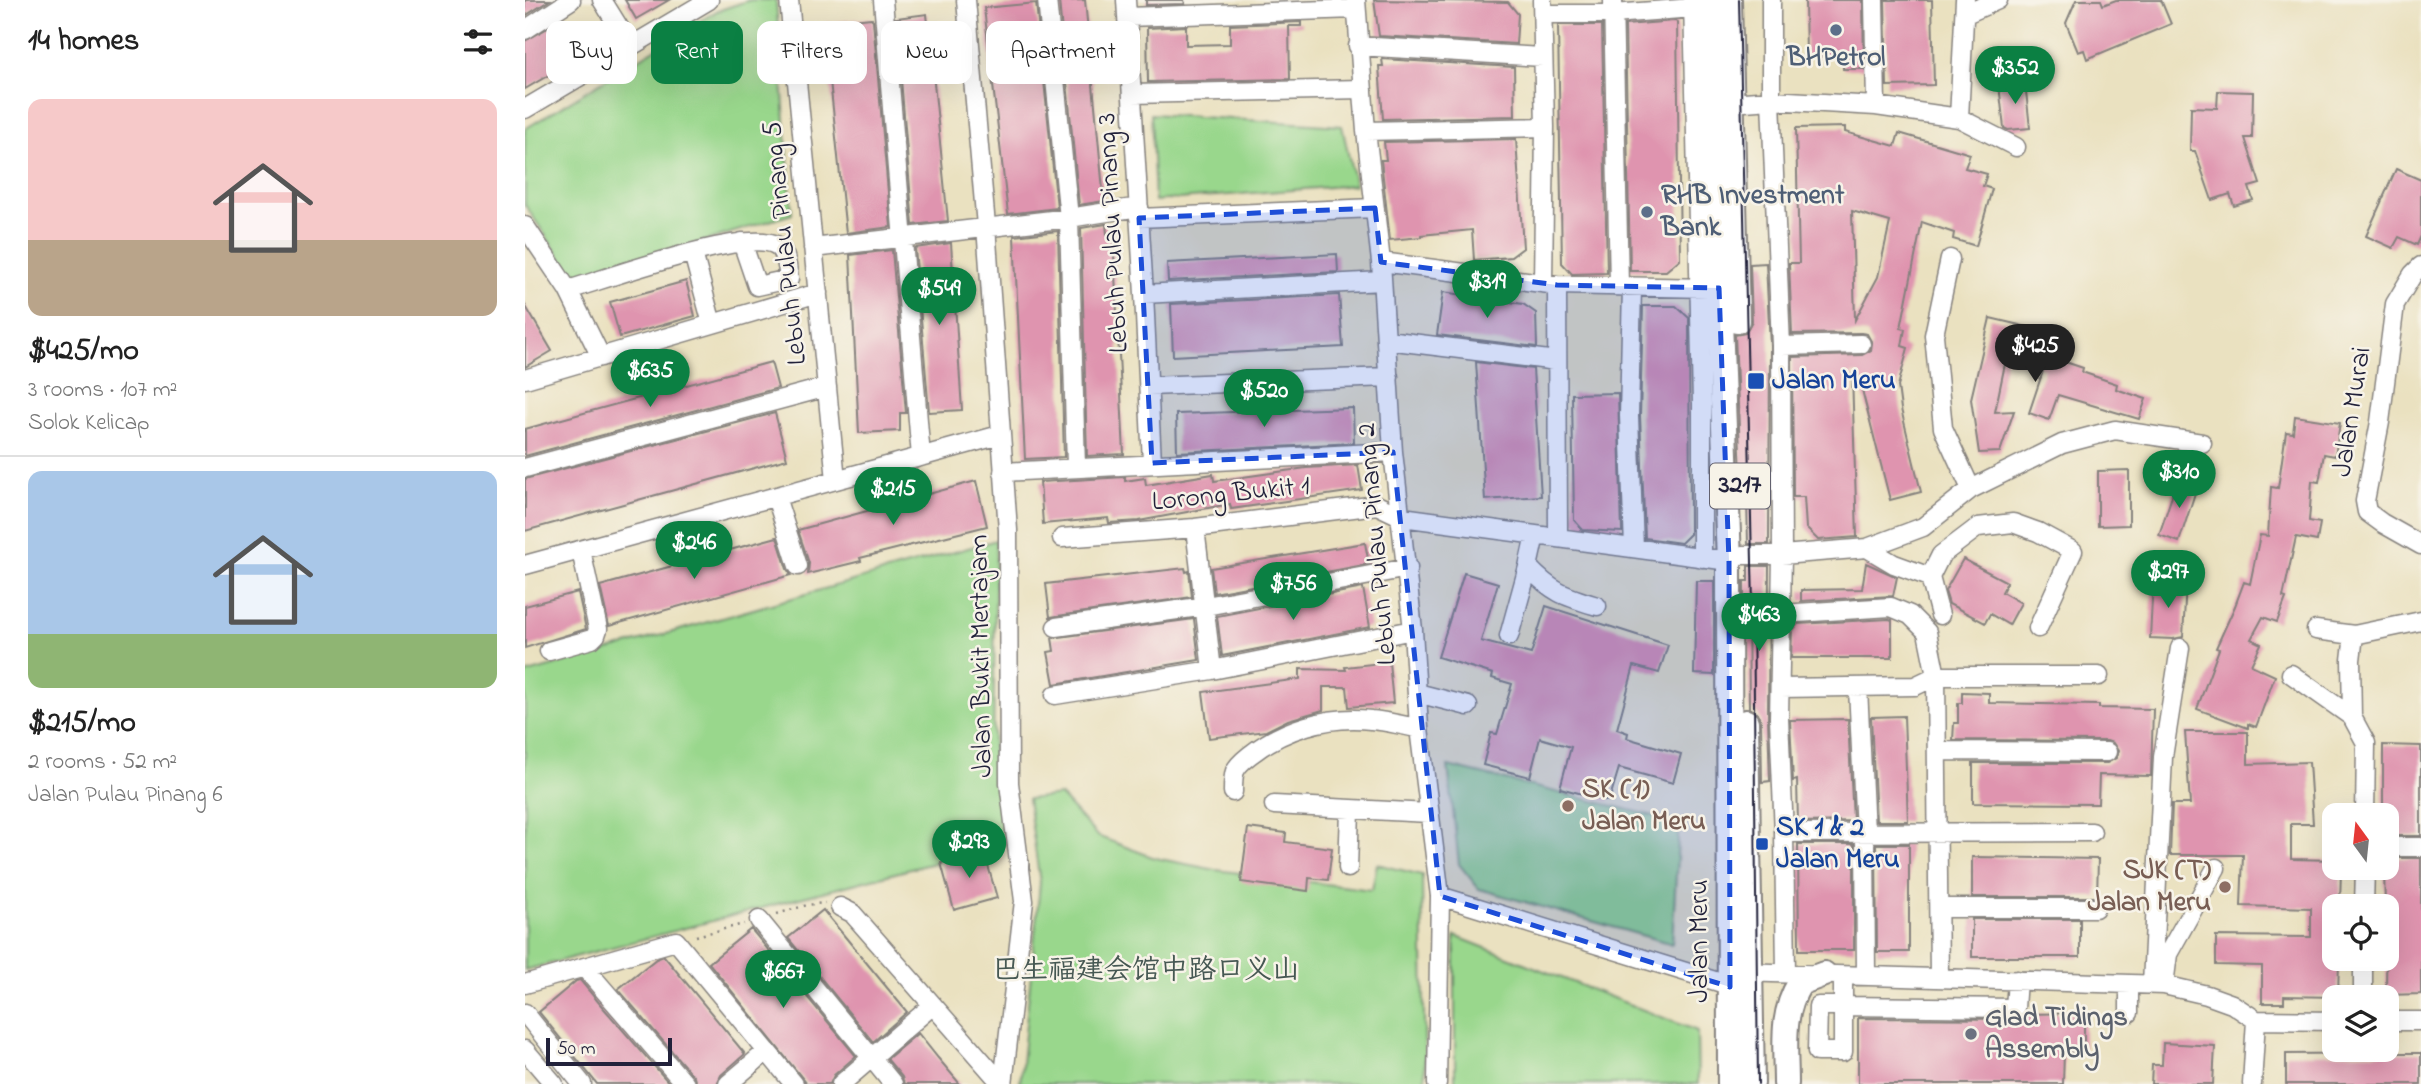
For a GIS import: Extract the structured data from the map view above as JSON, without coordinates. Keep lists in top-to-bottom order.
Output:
{
  "streets": {
    "highway": ["3217", "Jalan Meru"],
    "street": [
      "Lebuh Pulau Pinang 3",
      "Lebuh Pulau Pinang 5",
      "Jalan Murai",
      "Lorong Bukit 1",
      "Lebuh Pulau Pinang 2",
      "Jalan Bukit Mertajam"
    ]
  },
  "crossings": [
    ["Lorong Bukit 1", "Lebuh Pulau Pinang 2"],
    ["Lorong Bukit 1", "Jalan Meru"]
  ],
  "parks": ["巴生福建会馆中路口义山"],
  "places": {
    "other": [
      "BHPetrol",
      "RHB Investment Bank",
      "SK (1) Jalan Meru",
      "SJK (T) Jalan Meru",
      "Glad Tidings Assembly"
    ],
    "transit": ["Jalan Meru", "SK 1 & 2 Jalan Meru"]
  },
  "scale_bar": "50 m",
  "north": "top",
  "page": {
    "heading": "14 homes",
    "chip": [
      "Buy",
      "Rent",
      "Filters",
      "New",
      "Apartment"
    ],
    "price": [
      "$352",
      "$319",
      "$549",
      "$425",
      "$635",
      "$520",
      "$310",
      "$215",
      "$246",
      "$297",
      "$756",
      "$463",
      "$293",
      "$667"
    ],
    "list": [
      {
        "name": "$425/mo",
        "note": "3 rooms · 107 m² · Solok Kelicap"
      },
      {
        "name": "$215/mo",
        "note": "2 rooms · 52 m² · Jalan Pulau Pinang 6"
      }
    ],
    "scale": "50 m"
  }
}
